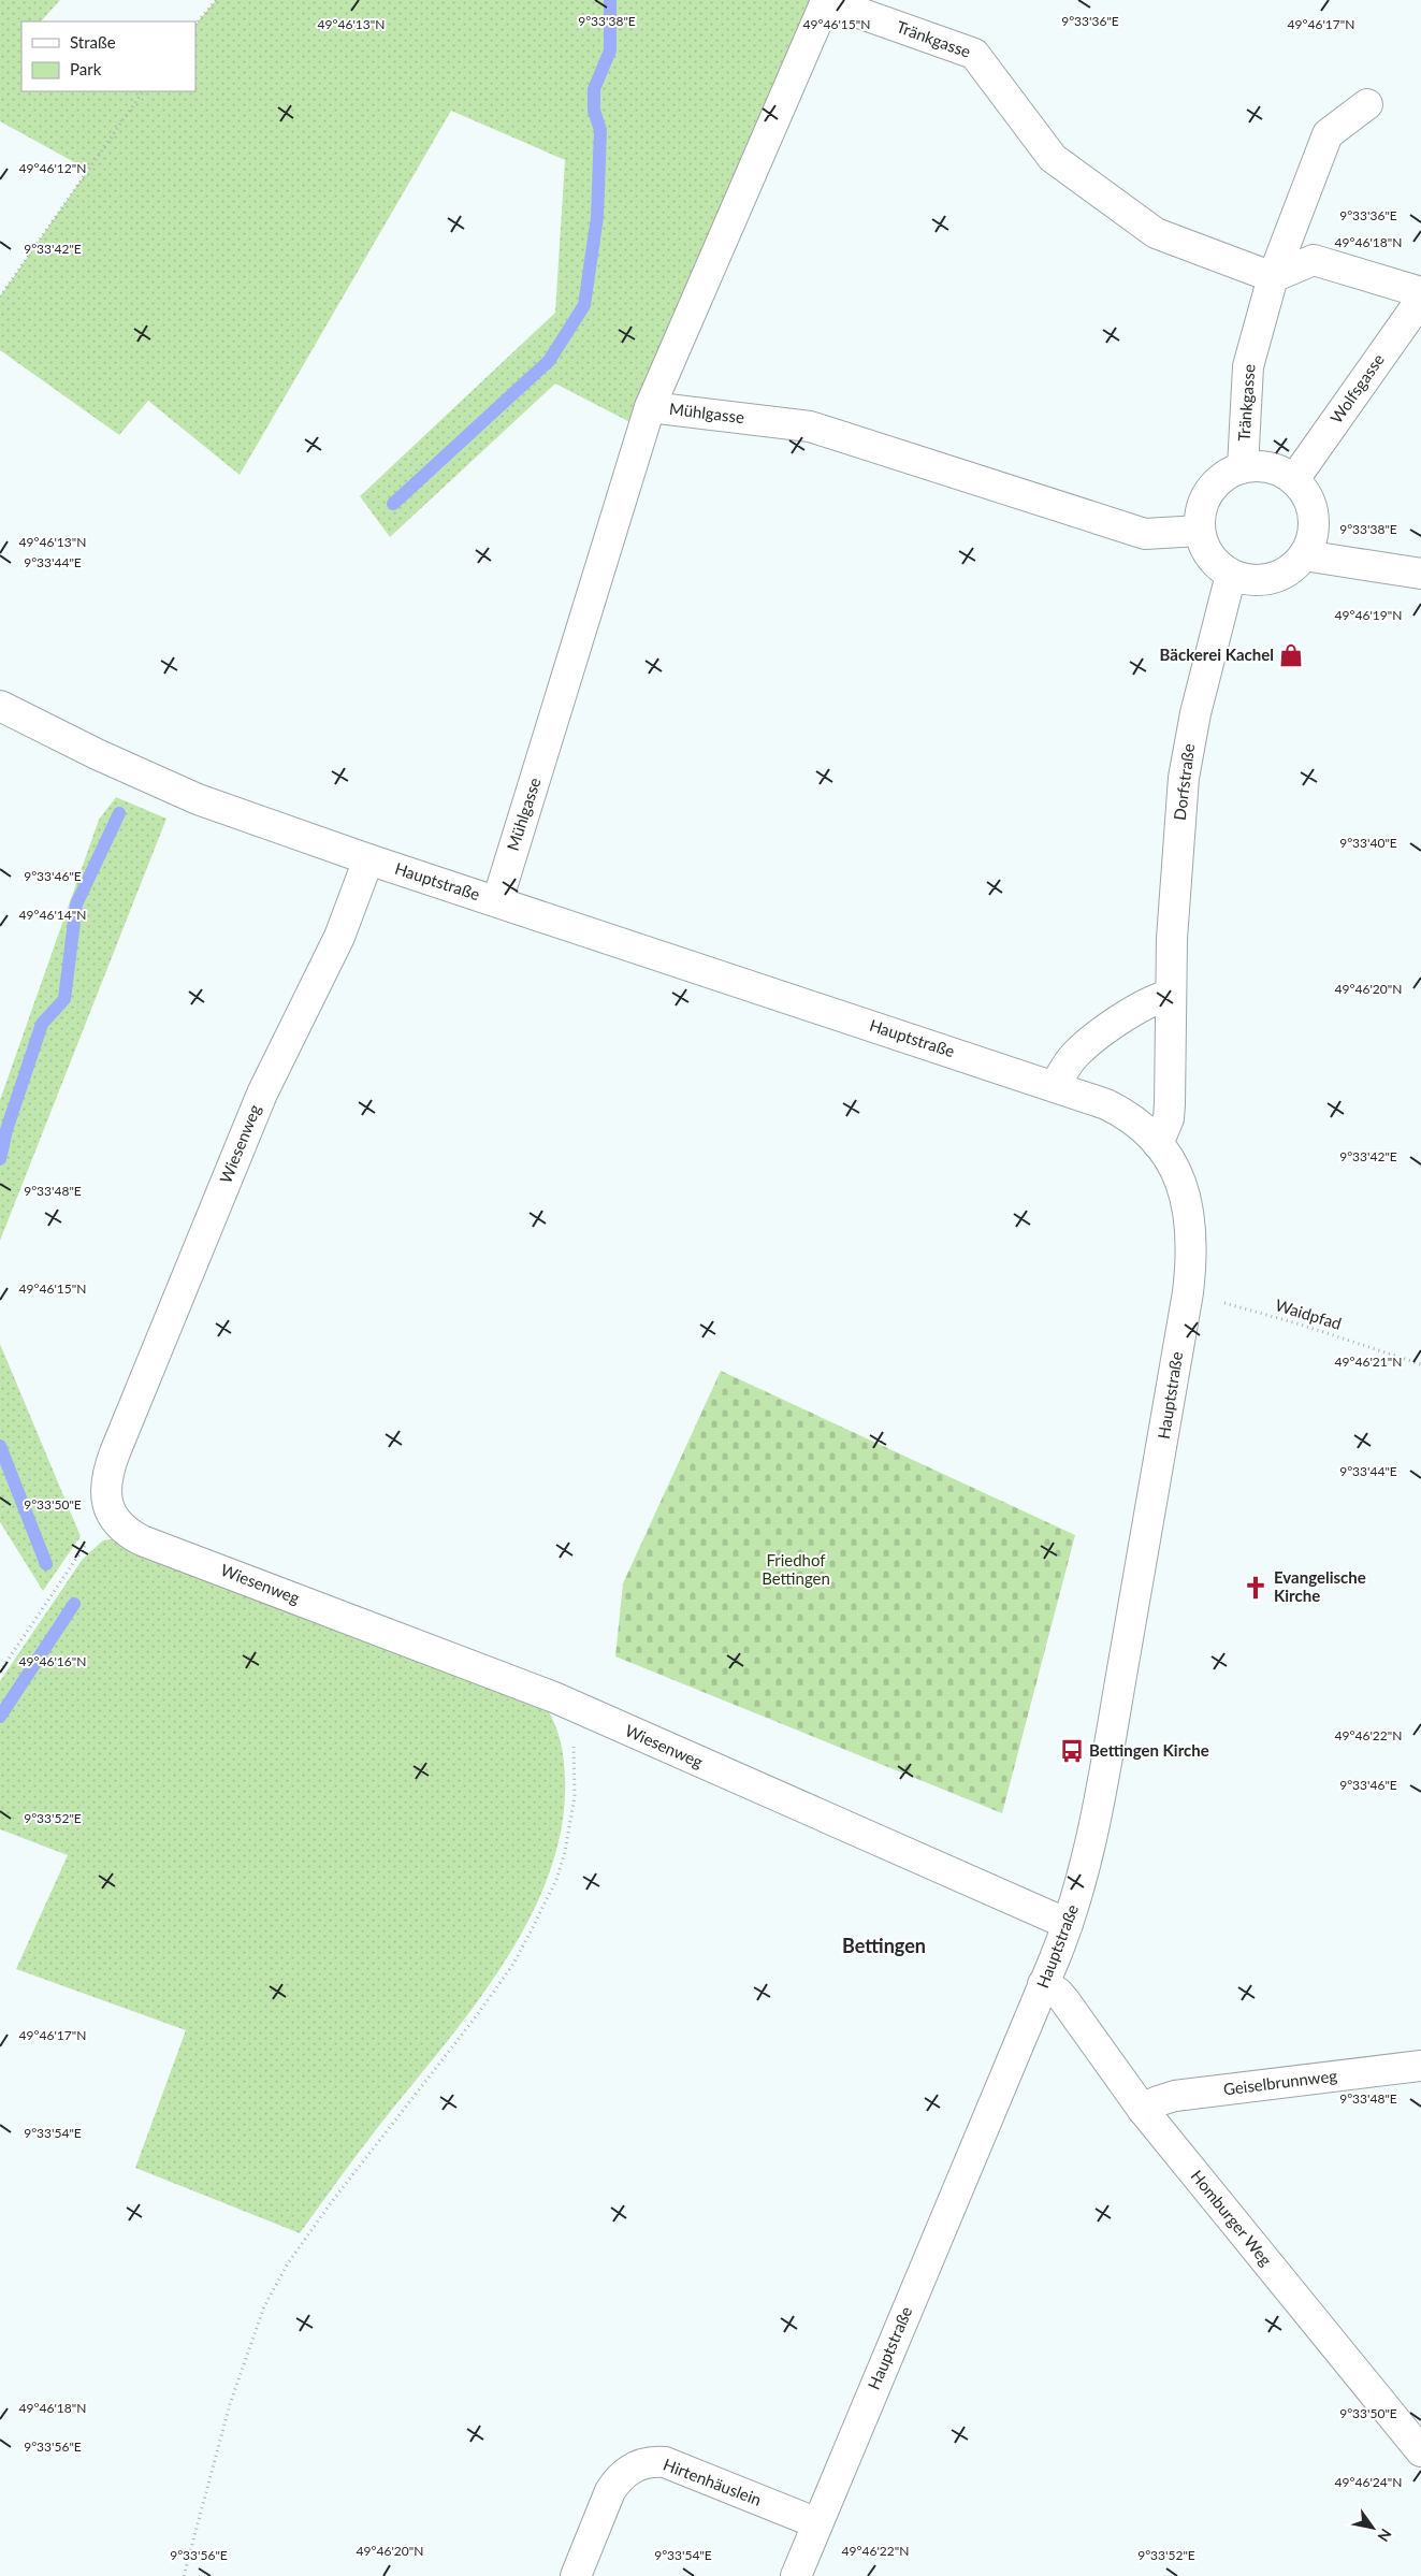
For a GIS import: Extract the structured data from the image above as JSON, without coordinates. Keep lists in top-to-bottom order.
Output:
{
  "streets": {
    "street": [
      "Tränkgasse",
      "Wolfsgasse",
      "Mühlgasse",
      "Dorfstraße",
      "Hauptstraße",
      "Wiesenweg",
      "Geiselbrunnweg",
      "Homburger Weg",
      "Hirtenhäuslein"
    ],
    "path": ["Waidpfad"]
  },
  "crossings": [
    ["Tränkgasse", "Wolfsgasse"],
    ["Tränkgasse", "Mühlgasse"],
    ["Tränkgasse", "Dorfstraße"],
    ["Wolfsgasse", "Mühlgasse"],
    ["Wolfsgasse", "Dorfstraße"],
    ["Mühlgasse", "Dorfstraße"],
    ["Mühlgasse", "Hauptstraße"],
    ["Dorfstraße", "Hauptstraße"],
    ["Hauptstraße", "Wiesenweg"],
    ["Hauptstraße", "Waidpfad"],
    ["Hauptstraße", "Homburger Weg"],
    ["Hauptstraße", "Hirtenhäuslein"],
    ["Geiselbrunnweg", "Homburger Weg"]
  ],
  "districts": ["Bettingen"],
  "parks": ["Friedhof Bettingen"],
  "places": {
    "shop": ["Bäckerei Kachel"],
    "church": ["Evangelische Kirche"],
    "bus stop": ["Bettingen Kirche"]
  },
  "legend": ["Straße", "Park"],
  "north": "bottom right",
  "coordinates": [
    "9°33'38\"E",
    "9°33'36\"E",
    "49°46'13\"N",
    "49°46'15\"N",
    "49°46'17\"N",
    "49°46'12\"N",
    "49°46'18\"N",
    "9°33'42\"E",
    "9°33'44\"E",
    "49°46'19\"N",
    "9°33'40\"E",
    "9°33'46\"E",
    "49°46'14\"N",
    "49°46'20\"N",
    "9°33'48\"E",
    "49°46'21\"N",
    "9°33'50\"E",
    "49°46'16\"N",
    "49°46'22\"N",
    "9°33'52\"E",
    "9°33'54\"E",
    "9°33'56\"E",
    "49°46'24\"N"
  ]
}
